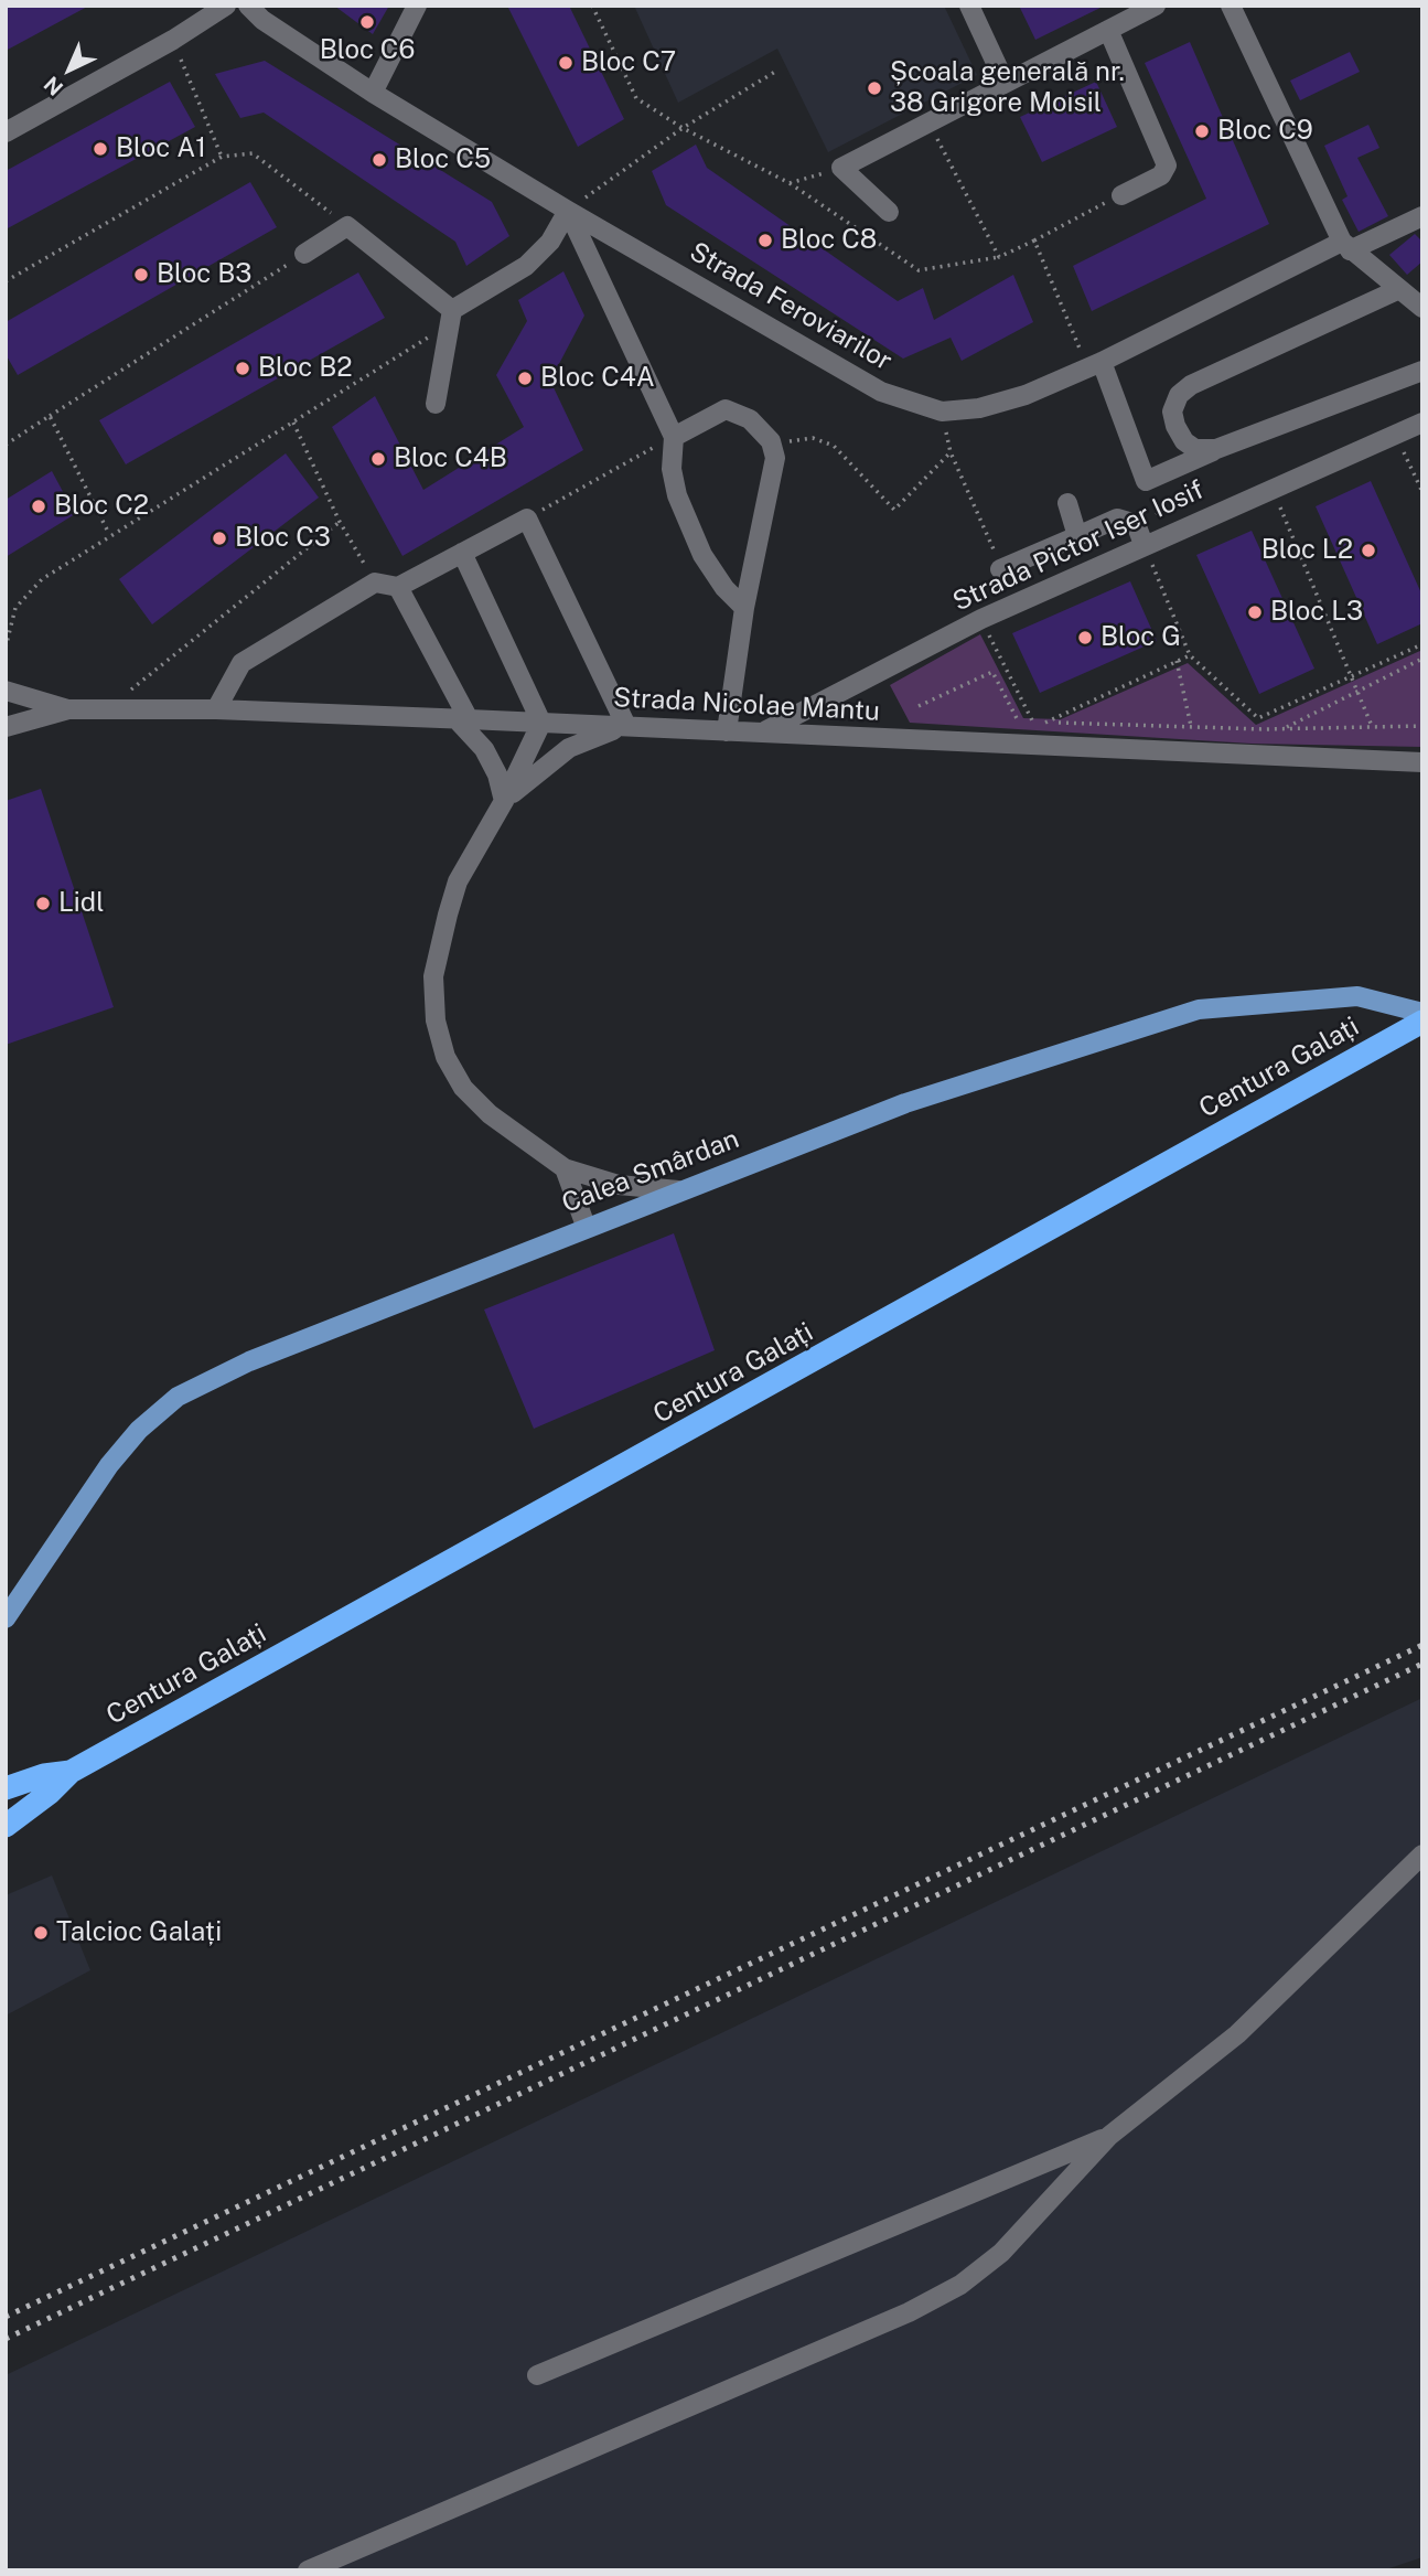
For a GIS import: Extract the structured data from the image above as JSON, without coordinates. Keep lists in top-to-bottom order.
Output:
{
  "streets": {
    "highway": ["Centura Galați"],
    "main road": ["Calea Smârdan"],
    "street": ["Strada Feroviarilor", "Strada Pictor Iser Iosif", "Strada Nicolae Mantu"]
  },
  "crossings": [
    ["Strada Pictor Iser Iosif", "Strada Nicolae Mantu"]
  ],
  "places": [
    "Bloc C6",
    "Bloc C7",
    "Școala generală nr. 38 Grigore Moisil",
    "Bloc C9",
    "Bloc A1",
    "Bloc C5",
    "Bloc C8",
    "Bloc B3",
    "Bloc B2",
    "Bloc C4A",
    "Bloc C4B",
    "Bloc C2",
    "Bloc C3",
    "Bloc L2",
    "Bloc L3",
    "Bloc G",
    "Lidl",
    "Talcioc Galați"
  ],
  "north": "bottom left"
}
